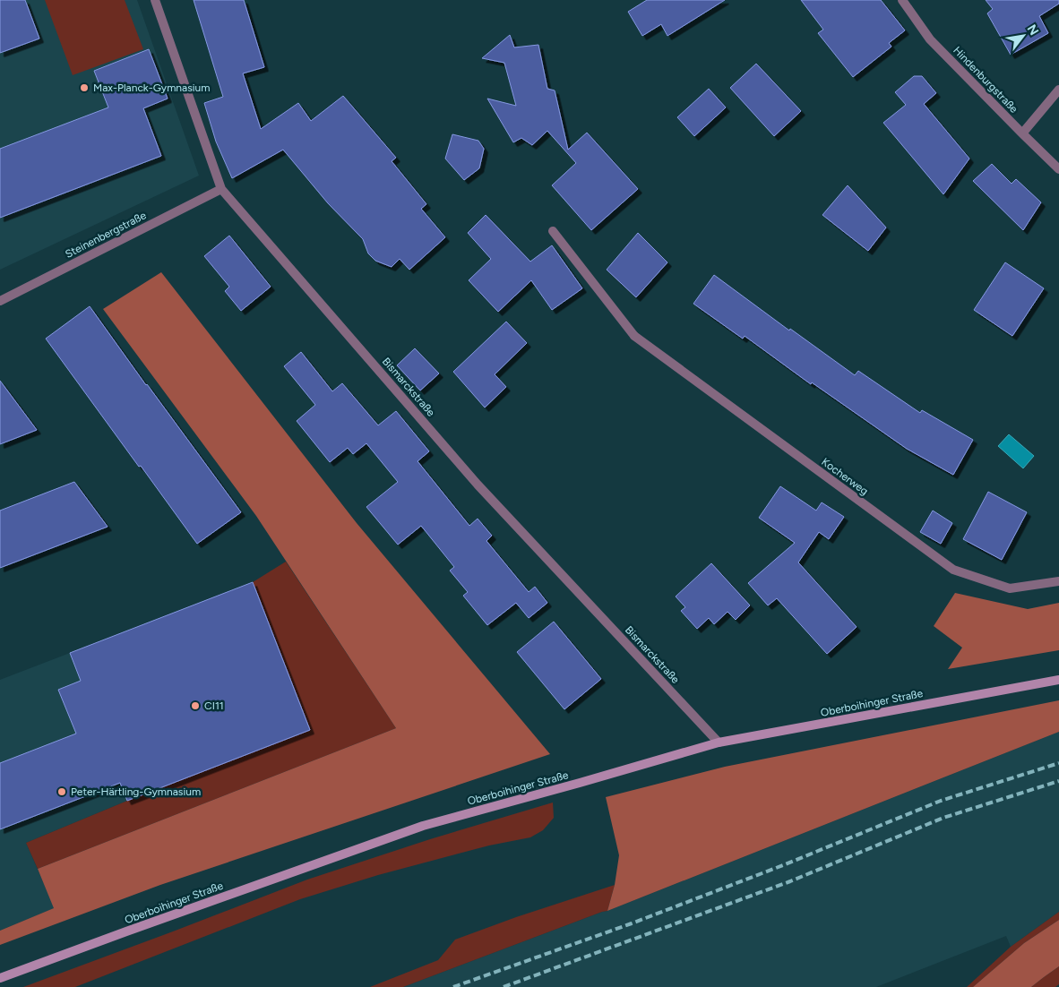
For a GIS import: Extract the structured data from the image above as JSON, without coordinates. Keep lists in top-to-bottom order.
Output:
{
  "streets": {
    "main road": ["Oberboihinger Straße"],
    "street": [
      "Hindenburgstraße",
      "Steinenbergstraße",
      "Bismarckstraße",
      "Kocherweg"
    ]
  },
  "crossings": [
    ["Steinenbergstraße", "Bismarckstraße"],
    ["Bismarckstraße", "Oberboihinger Straße"]
  ],
  "places": ["Max-Planck-Gymnasium", "CI11", "Peter-Härtling-Gymnasium"],
  "north": "top right"
}
